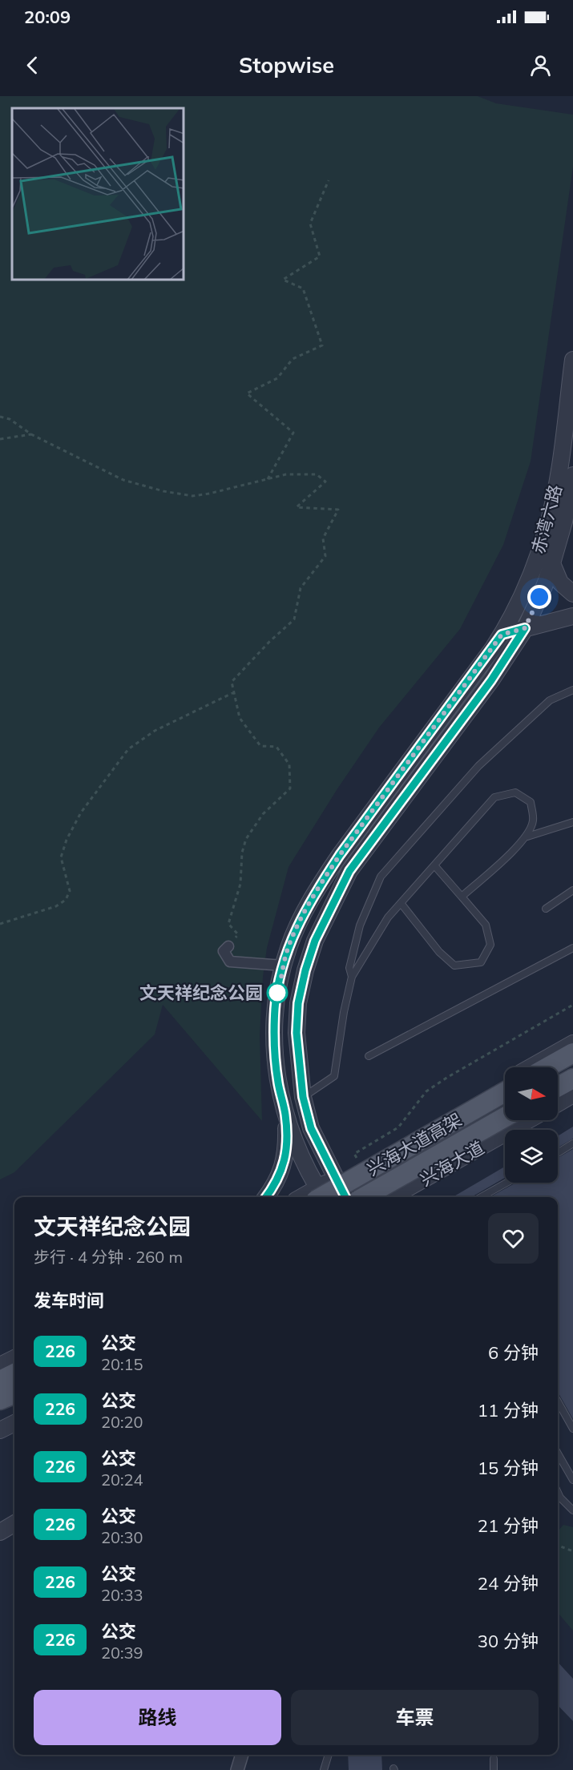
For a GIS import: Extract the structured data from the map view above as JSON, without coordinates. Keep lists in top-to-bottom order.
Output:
{
  "streets": {
    "main road": ["兴海大道高架"],
    "street": ["赤湾六路", "兴海大道"]
  },
  "crossings": [
    ["赤湾六路", "兴海大道高架"]
  ],
  "places": ["文天祥纪念公园"],
  "lines": ["bus line 226"],
  "north": "right",
  "page": {
    "status": "20:09",
    "header": "Stopwise",
    "heading": [
      ["文天祥纪念公园", "步行 · 4 分钟 · 260 m"],
      "发车时间"
    ],
    "list": [
      {
        "mark": "226",
        "name": "公交",
        "note": "20:15",
        "value": "6 分钟"
      },
      {
        "mark": "226",
        "name": "公交",
        "note": "20:20",
        "value": "11 分钟"
      },
      {
        "mark": "226",
        "name": "公交",
        "note": "20:24",
        "value": "15 分钟"
      },
      {
        "mark": "226",
        "name": "公交",
        "note": "20:30",
        "value": "21 分钟"
      },
      {
        "mark": "226",
        "name": "公交",
        "note": "20:33",
        "value": "24 分钟"
      },
      {
        "mark": "226",
        "name": "公交",
        "note": "20:39",
        "value": "30 分钟"
      }
    ],
    "buttons": ["路线", "车票"]
  }
}
